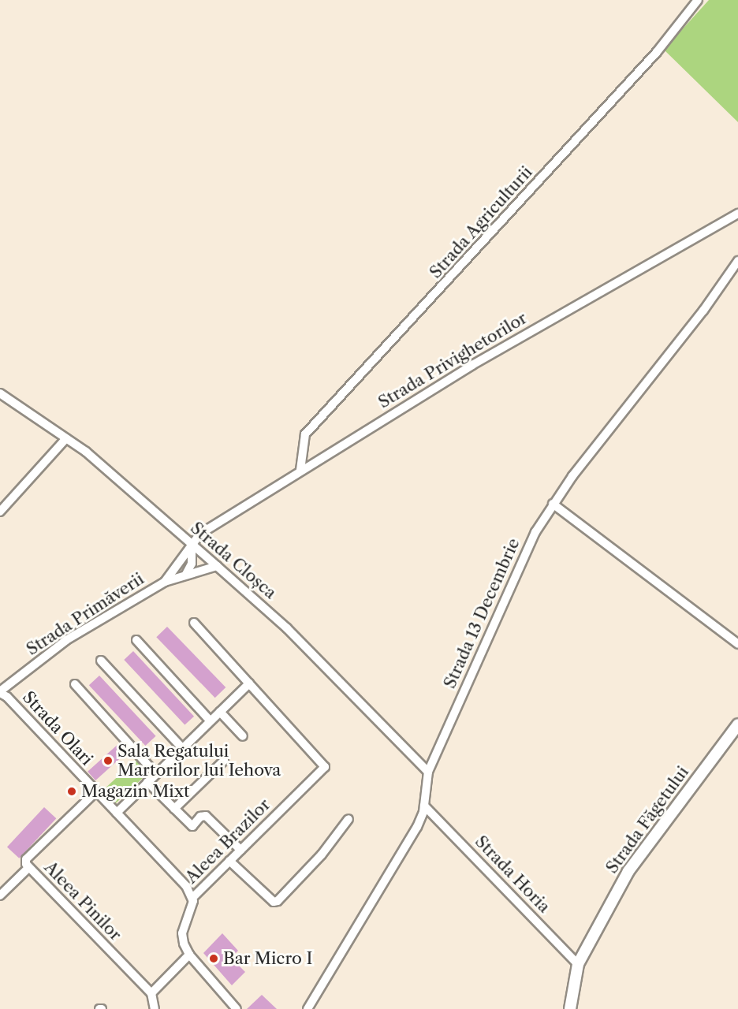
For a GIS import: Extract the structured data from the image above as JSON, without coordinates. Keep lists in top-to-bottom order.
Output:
{
  "streets": {
    "main road": ["Strada Făgetului"],
    "street": [
      "Strada Agriculturii",
      "Strada Privighetorilor",
      "Strada Cloșca",
      "Strada 13 Decembrie",
      "Strada Primăverii",
      "Strada Olari",
      "Aleea Brazilor",
      "Strada Horia",
      "Aleea Pinilor"
    ]
  },
  "crossings": [
    ["Strada Agriculturii", "Strada Privighetorilor"],
    ["Strada Privighetorilor", "Strada Cloșca"],
    ["Strada Privighetorilor", "Strada Primăverii"],
    ["Strada Cloșca", "Strada 13 Decembrie"],
    ["Strada Cloșca", "Strada Primăverii"],
    ["Strada 13 Decembrie", "Strada Horia"],
    ["Strada Primăverii", "Strada Olari"],
    ["Strada Olari", "Aleea Brazilor"],
    ["Strada Olari", "Aleea Pinilor"],
    ["Strada Făgetului", "Strada Horia"]
  ],
  "places": ["Sala Regatului Martorilor lui Iehova", "Magazin Mixt", "Bar Micro I"]
}
